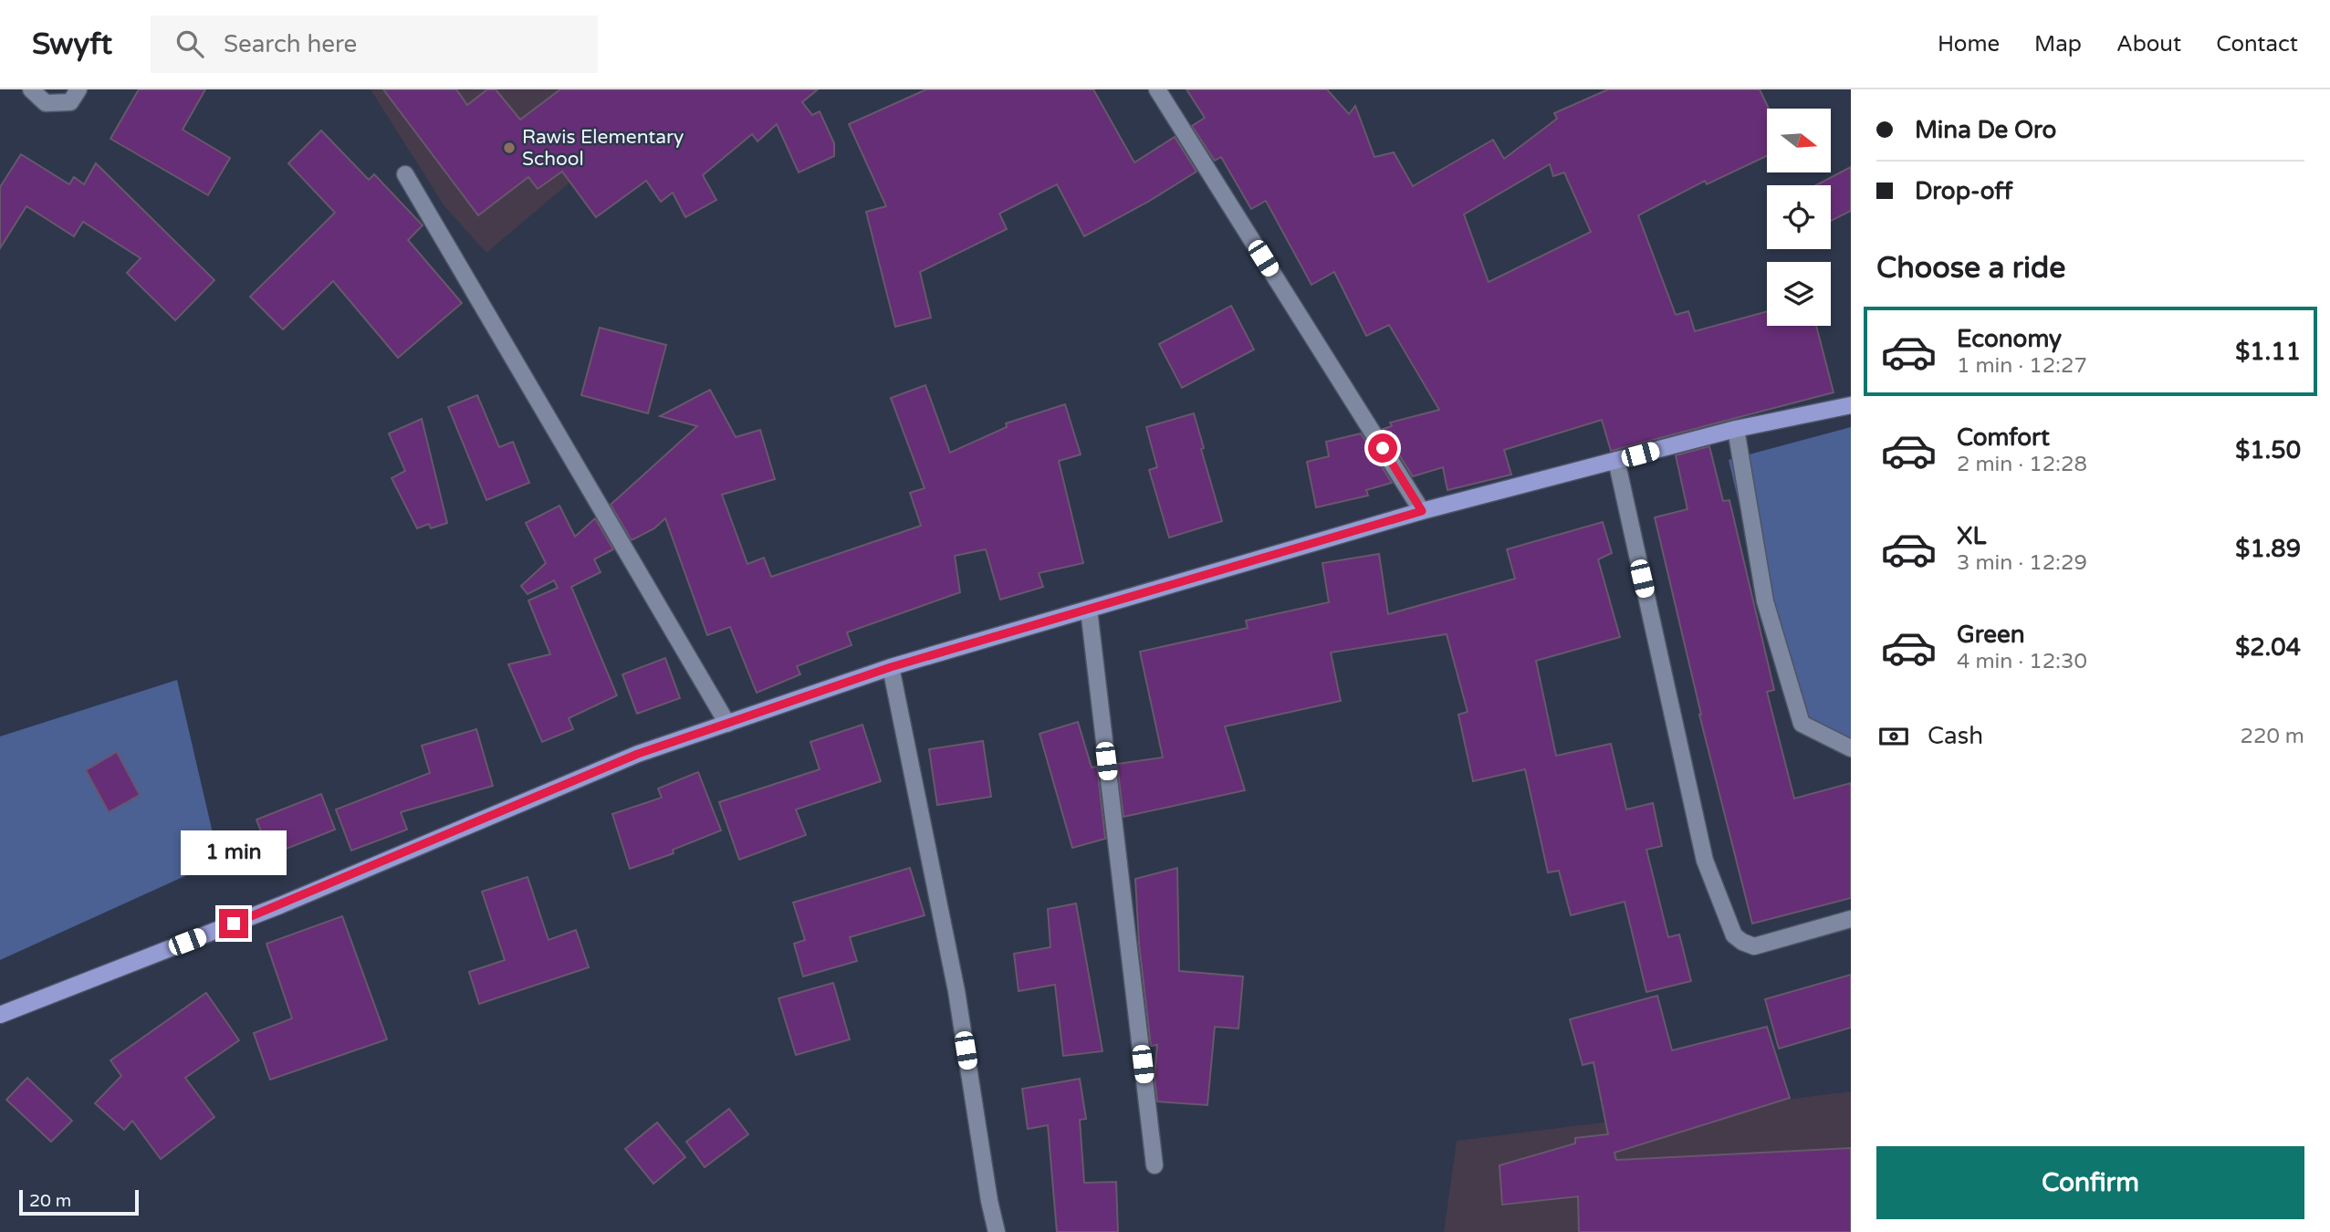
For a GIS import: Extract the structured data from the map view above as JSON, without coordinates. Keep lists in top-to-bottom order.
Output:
{
  "places": ["Rawis Elementary School"],
  "scale_bar": "20 m",
  "north": "right",
  "page": {
    "header": "Swyft",
    "search": "Search here",
    "nav": [
      "Home",
      "Map",
      "About",
      "Contact"
    ],
    "banner": ["Mina De Oro", "Drop-off"],
    "heading": "Choose a ride",
    "list": [
      {
        "name": "Economy",
        "note": "1 min · 12:27",
        "value": "$1.11"
      },
      {
        "name": "Comfort",
        "note": "2 min · 12:28",
        "value": "$1.50"
      },
      {
        "name": "XL",
        "note": "3 min · 12:29",
        "value": "$1.89"
      },
      {
        "name": "Green",
        "note": "4 min · 12:30",
        "value": "$2.04"
      }
    ],
    "pay": ["Cash", "220 m"],
    "bubble": "1 min",
    "buttons": "Confirm",
    "scale": "20 m"
  }
}
